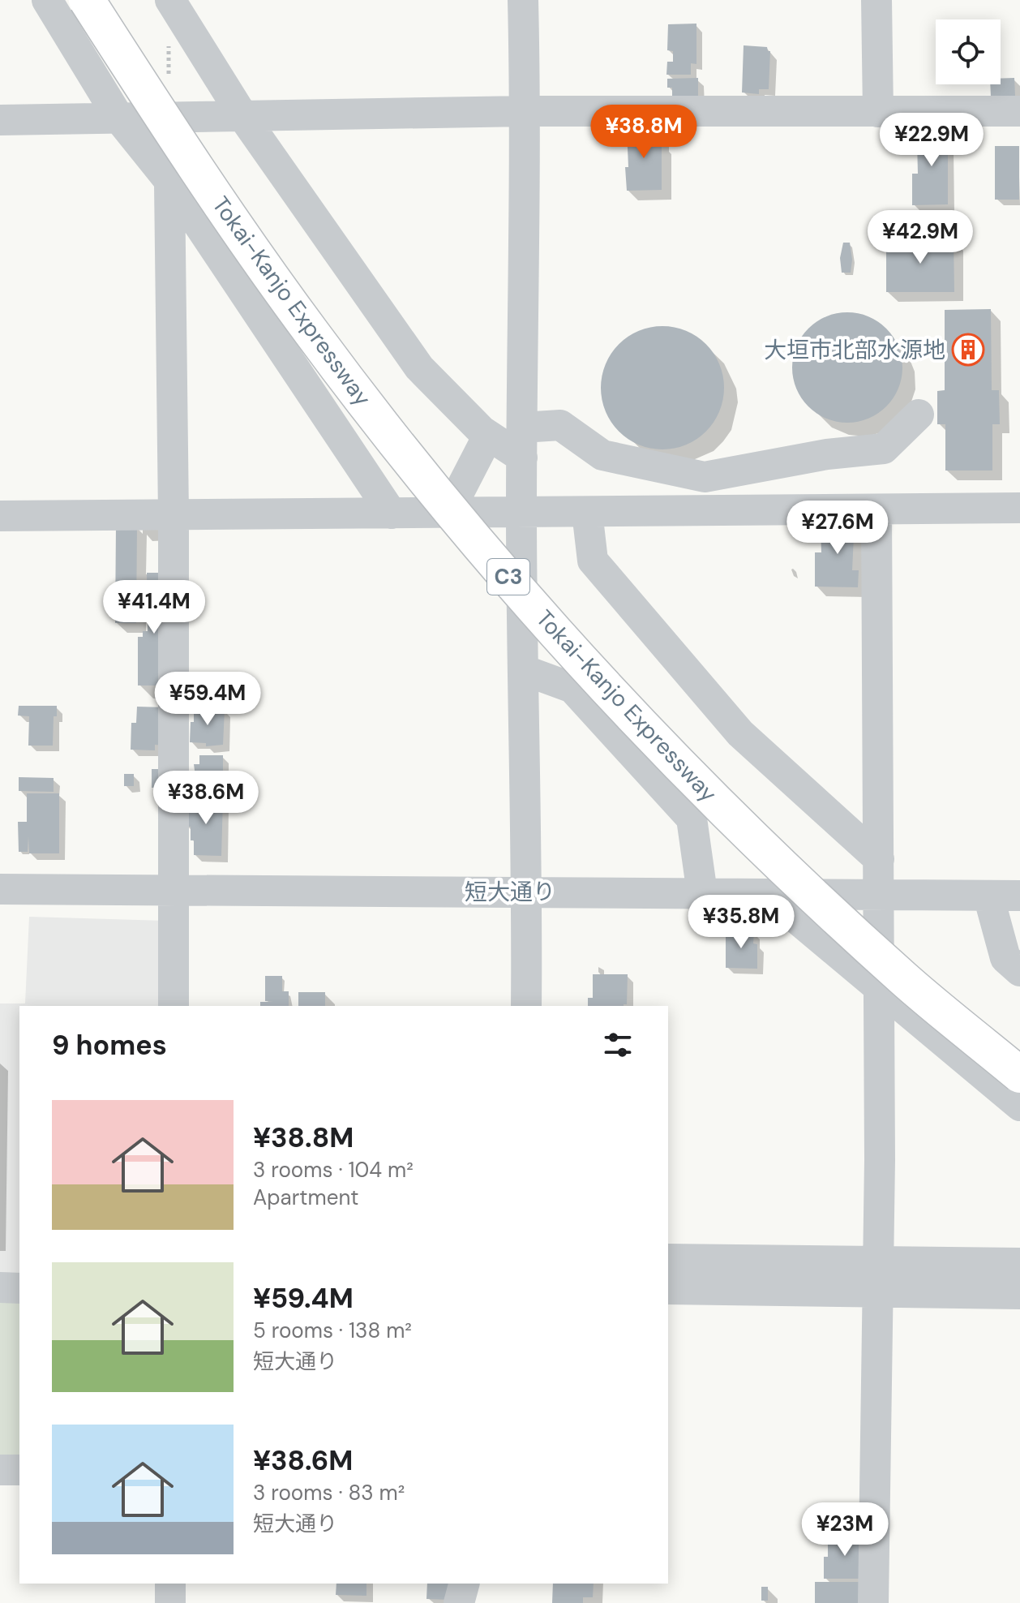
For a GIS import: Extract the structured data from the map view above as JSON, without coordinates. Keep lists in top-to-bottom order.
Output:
{
  "streets": {
    "highway": ["Tokai-Kanjo Expressway", "C3"],
    "street": ["短大通り"]
  },
  "places": {
    "building": ["大垣市北部水源地"]
  },
  "page": {
    "price": [
      "¥38.8M",
      "¥22.9M",
      "¥42.9M",
      "¥27.6M",
      "¥41.4M",
      "¥59.4M",
      "¥38.6M",
      "¥35.8M",
      "¥23M"
    ],
    "heading": "9 homes",
    "list": [
      {
        "name": "¥38.8M",
        "note": "3 rooms · 104 m² · Apartment"
      },
      {
        "name": "¥59.4M",
        "note": "5 rooms · 138 m² · 短大通り"
      },
      {
        "name": "¥38.6M",
        "note": "3 rooms · 83 m² · 短大通り"
      }
    ]
  }
}
